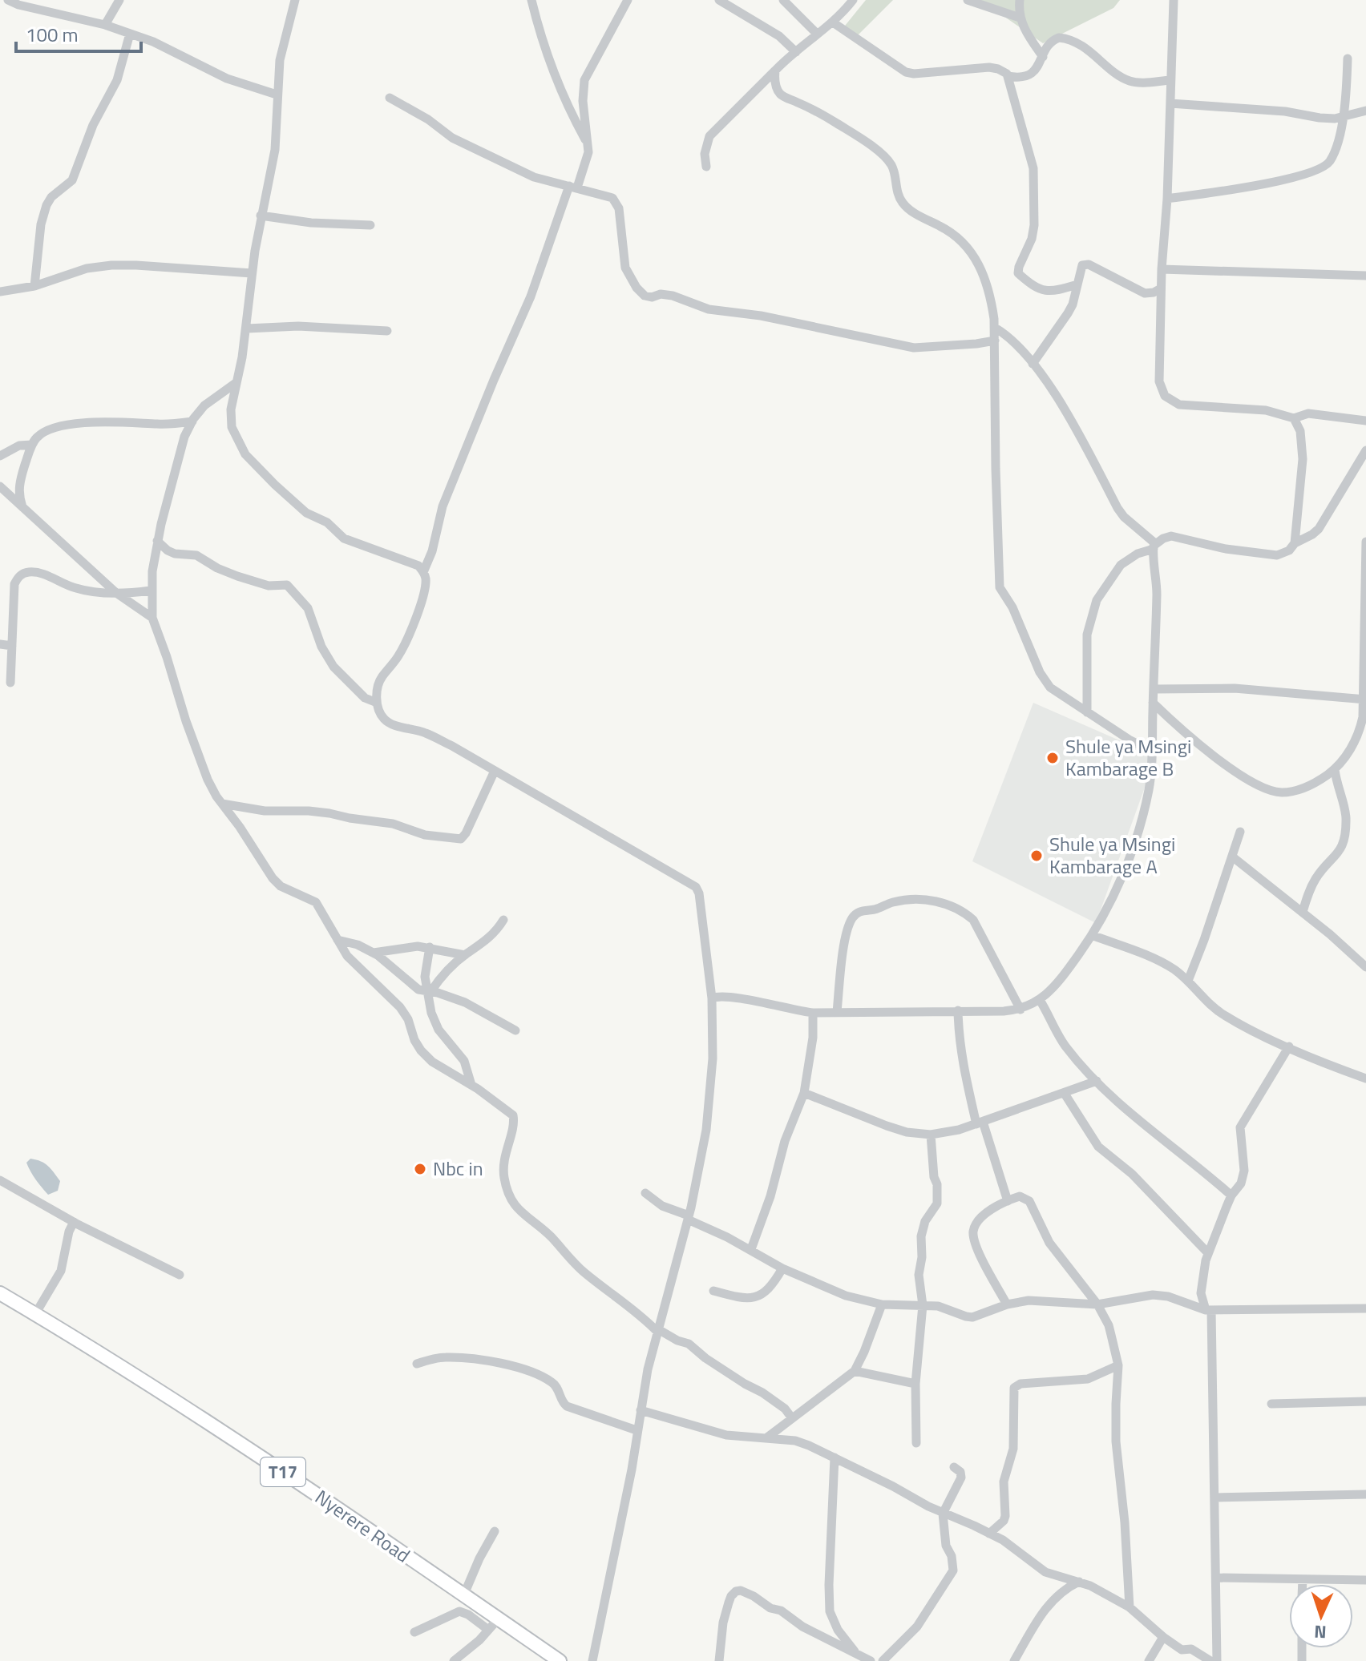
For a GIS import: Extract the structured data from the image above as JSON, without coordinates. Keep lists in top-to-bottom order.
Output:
{
  "streets": {
    "main road": ["T17", "Nyerere Road"]
  },
  "places": ["Shule ya Msingi Kambarage B", "Shule ya Msingi Kambarage A", "Nbc in"],
  "scale_bar": "100 m",
  "north": "bottom"
}
